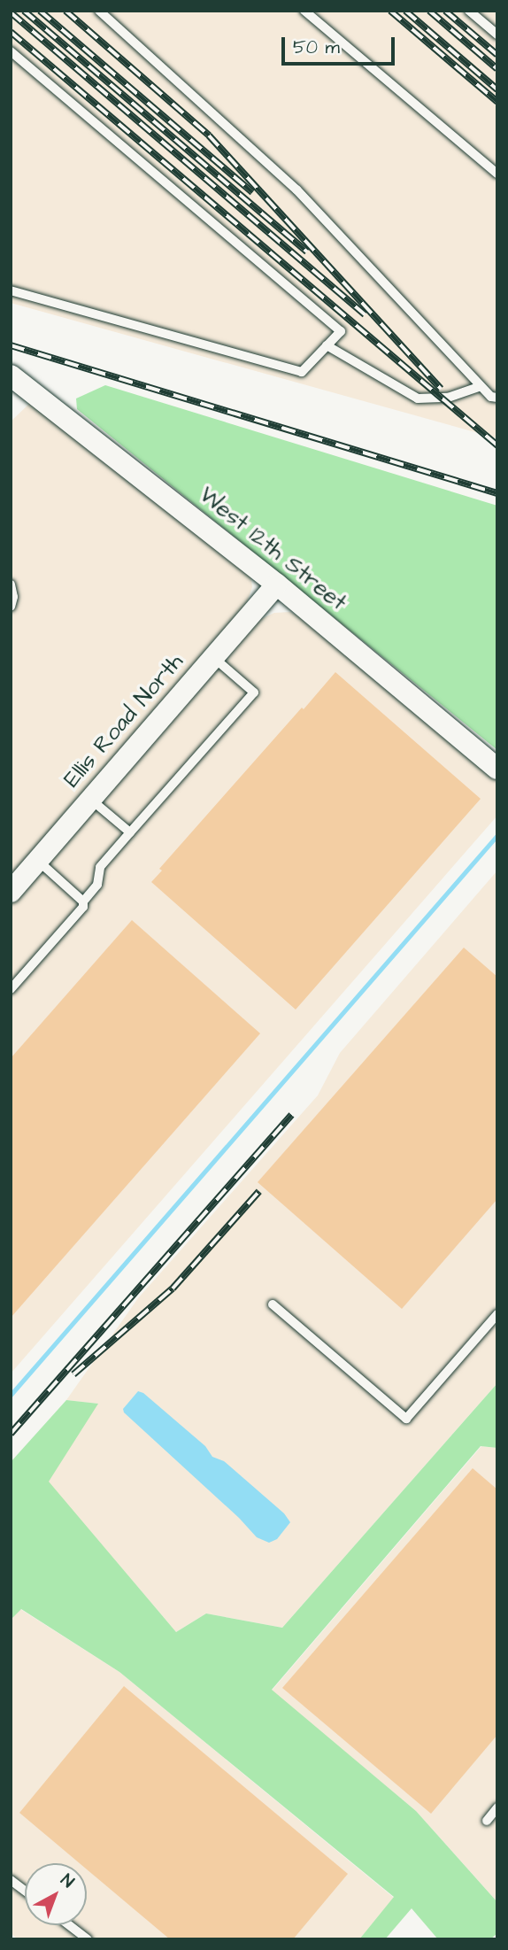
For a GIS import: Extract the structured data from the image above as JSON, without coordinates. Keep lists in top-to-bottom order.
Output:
{
  "streets": {
    "street": ["West 12th Street", "Ellis Road North"]
  },
  "crossings": [
    ["West 12th Street", "Ellis Road North"]
  ],
  "scale_bar": "50 m",
  "north": "top right"
}
